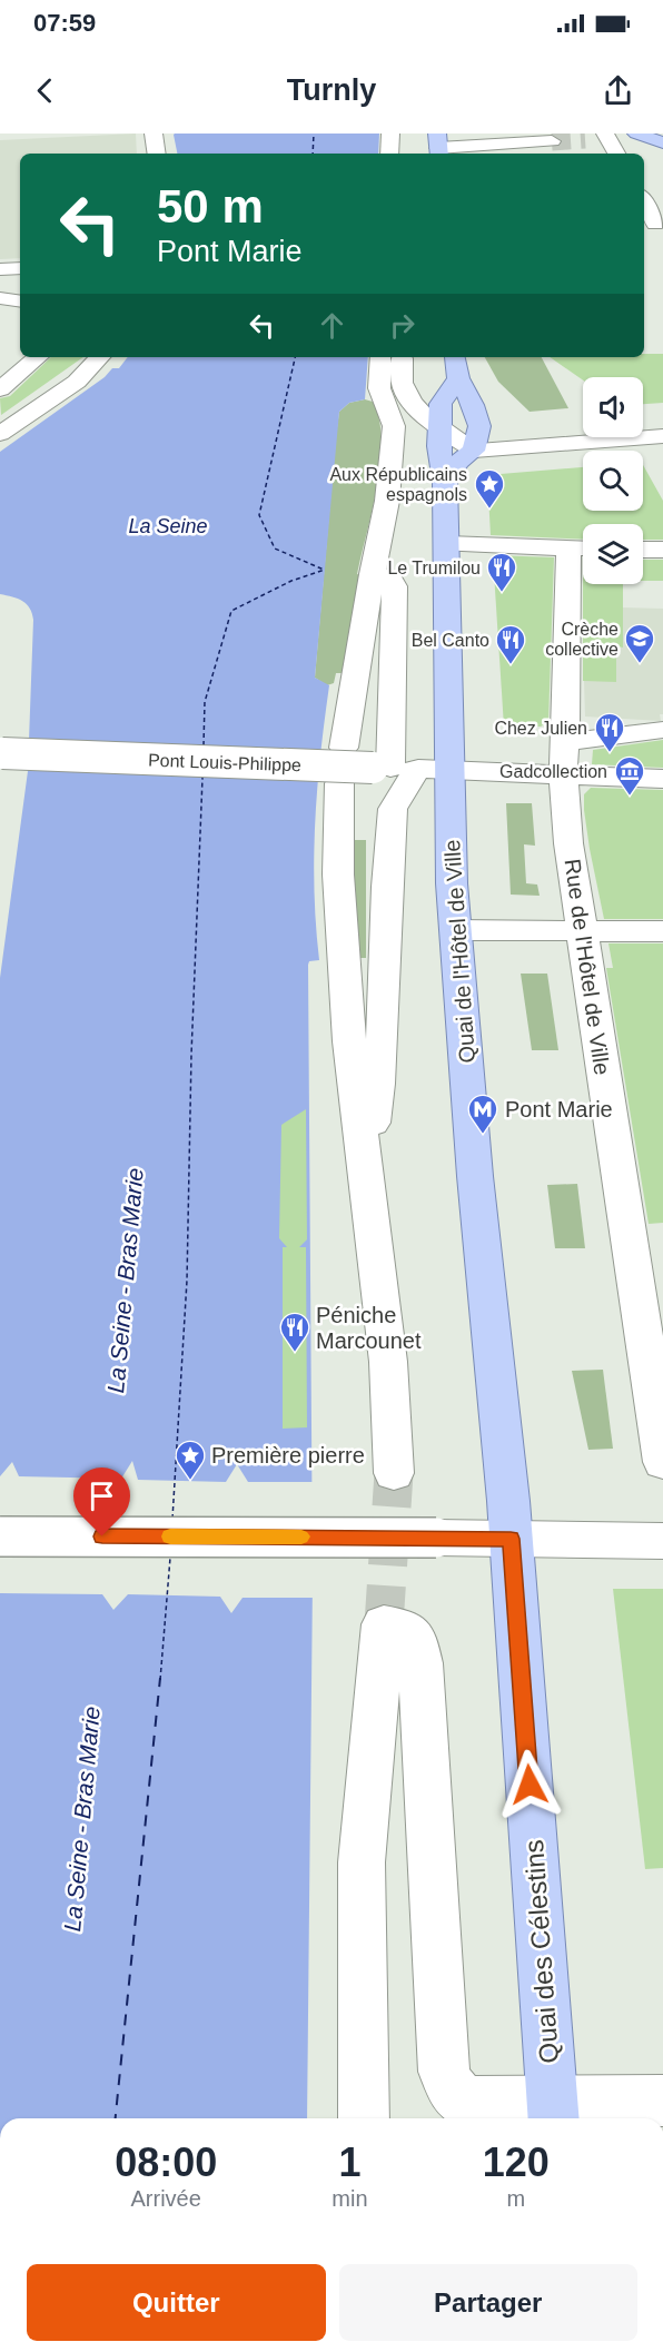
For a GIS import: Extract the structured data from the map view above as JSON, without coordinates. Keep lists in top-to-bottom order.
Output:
{
  "streets": {
    "main road": ["Quai de l'Hôtel de Ville", "Quai des Célestins"],
    "street": ["Pont Louis-Philippe", "Rue de l'Hôtel de Ville"]
  },
  "crossings": [
    ["Pont Louis-Philippe", "Quai de l'Hôtel de Ville"],
    ["Pont Louis-Philippe", "Rue de l'Hôtel de Ville"],
    ["Quai de l'Hôtel de Ville", "Quai des Célestins"]
  ],
  "water": ["La Seine", "La Seine - Bras Marie"],
  "places": {
    "place": ["Aux Républicains espagnols", "Première pierre"],
    "restaurant": [
      "Le Trumilou",
      "Bel Canto",
      "Chez Julien",
      "Péniche Marcounet"
    ],
    "school or university": ["Crèche collective"],
    "museum": ["Gadcollection"],
    "metro station": ["Pont Marie"]
  },
  "page": {
    "status": "07:59",
    "header": "Turnly",
    "turn": ["50 m", "Pont Marie"],
    "eta": [
      "08:00",
      "Arrivée",
      "1",
      "min",
      "120",
      "m"
    ],
    "buttons": ["Quitter", "Partager"]
  }
}
